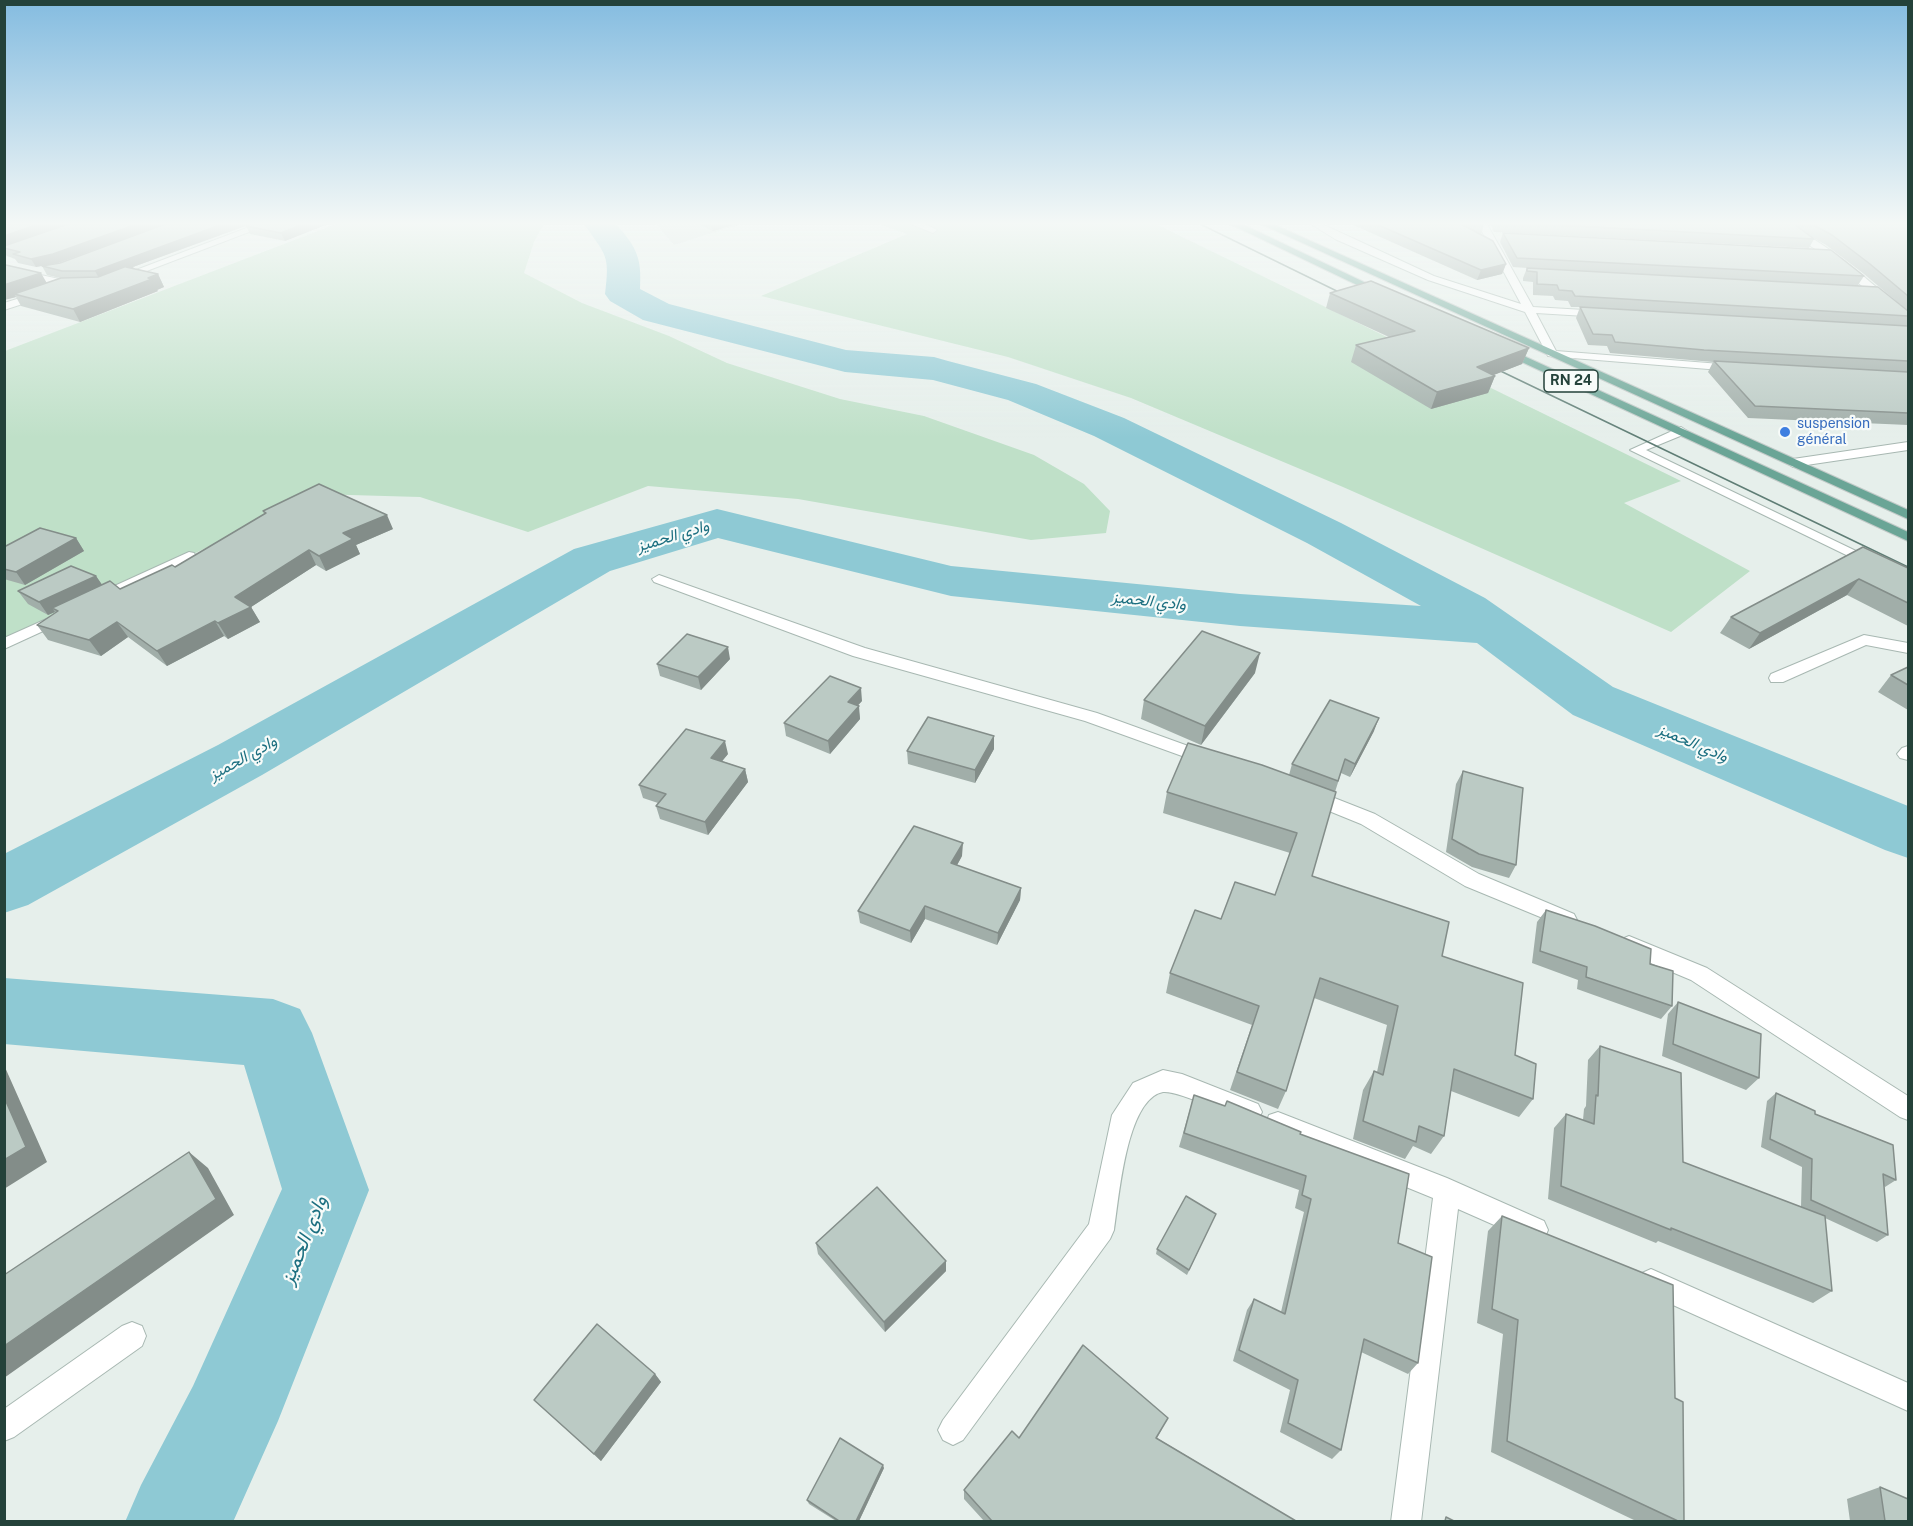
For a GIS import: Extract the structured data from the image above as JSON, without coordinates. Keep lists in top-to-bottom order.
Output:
{
  "streets": {
    "main road": ["RN 24"]
  },
  "water": ["وادي الحميز"],
  "places": ["suspension général"]
}
